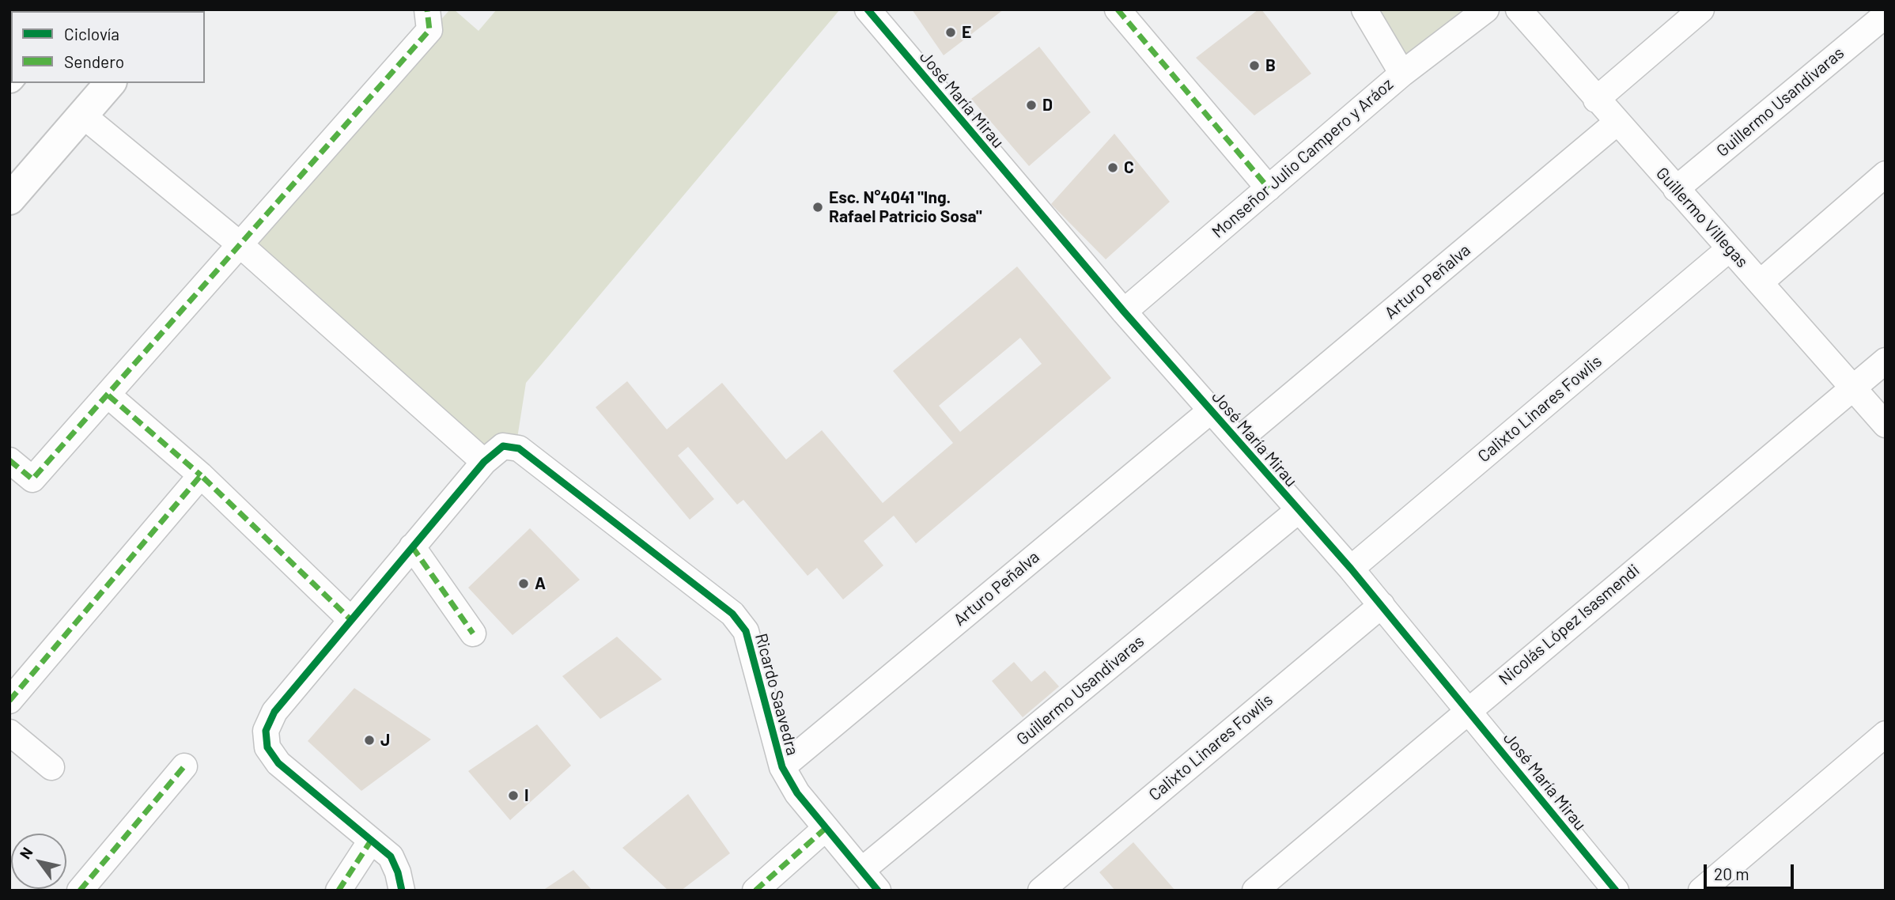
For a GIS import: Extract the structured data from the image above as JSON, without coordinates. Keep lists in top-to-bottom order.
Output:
{
  "streets": {
    "street": [
      "José María Mirau",
      "Guillermo Usandivaras",
      "Monseñor Julio Campero y Aráoz",
      "Guillermo Villegas",
      "Arturo Peñalva",
      "Calixto Linares Fowlis",
      "Nicolás López Isasmendi",
      "Ricardo Saavedra"
    ]
  },
  "crossings": [
    ["José María Mirau", "Guillermo Usandivaras"],
    ["José María Mirau", "Monseñor Julio Campero y Aráoz"],
    ["José María Mirau", "Arturo Peñalva"],
    ["José María Mirau", "Calixto Linares Fowlis"],
    ["José María Mirau", "Nicolás López Isasmendi"],
    ["Guillermo Usandivaras", "Guillermo Villegas"],
    ["Guillermo Usandivaras", "Ricardo Saavedra"],
    ["Guillermo Villegas", "Arturo Peñalva"],
    ["Guillermo Villegas", "Calixto Linares Fowlis"],
    ["Guillermo Villegas", "Nicolás López Isasmendi"],
    ["Arturo Peñalva", "Ricardo Saavedra"]
  ],
  "places": [
    "E",
    "B",
    "D",
    "C",
    "Esc. N°4041 \"Ing. Rafael Patricio Sosa\"",
    "A",
    "J",
    "I"
  ],
  "legend": ["Ciclovía", "Sendero"],
  "scale_bar": "20 m",
  "north": "top left"
}
